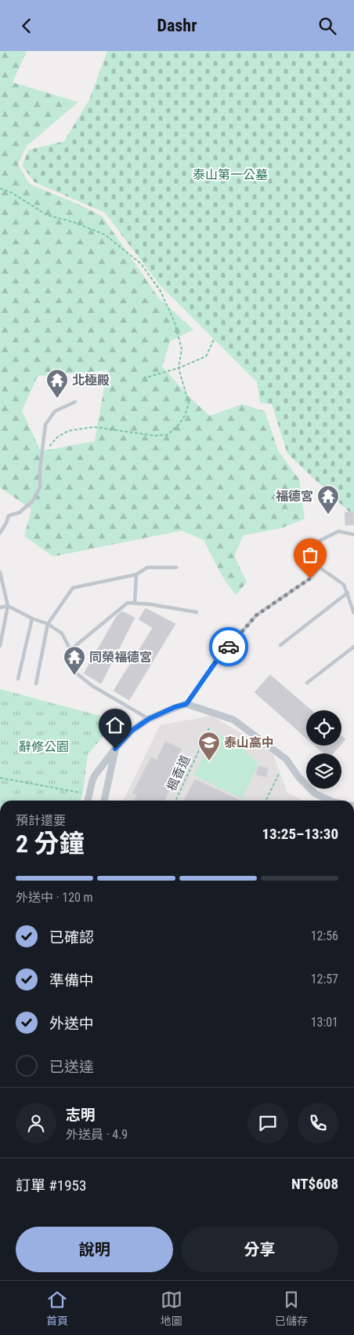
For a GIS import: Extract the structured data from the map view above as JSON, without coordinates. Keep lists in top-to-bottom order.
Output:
{
  "streets": {
    "path": ["楓香道"]
  },
  "parks": ["泰山第一公墓", "辭修公園"],
  "places": {
    "temple": ["北極殿", "福德宮", "同榮福德宮"],
    "school or university": ["泰山高中"]
  },
  "page": {
    "header": "Dashr",
    "heading": ["2 分鐘", "預計還要", "13:25–13:30"],
    "panel": [
      "志明",
      "外送員 · 4.9",
      "訂單 #1953",
      "NT$608"
    ],
    "bar": "外送中 · 120 m",
    "list": [
      ["已確認", "12:56"],
      ["準備中", "12:57"],
      ["外送中", "13:01"],
      "已送達"
    ],
    "buttons": ["說明", "分享"],
    "tabs": ["首頁", "地圖", "已儲存"]
  }
}
